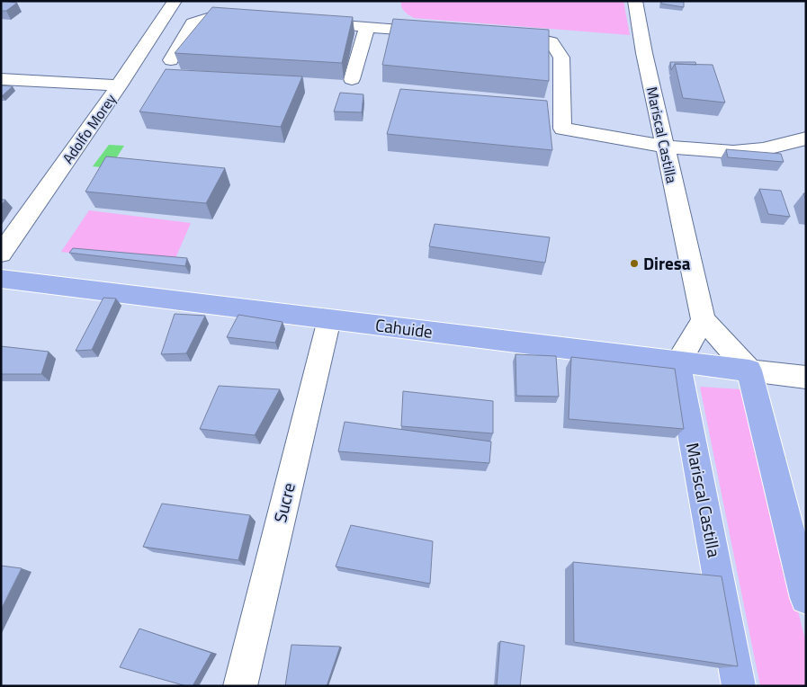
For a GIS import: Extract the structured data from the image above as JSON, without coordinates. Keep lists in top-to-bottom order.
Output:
{
  "streets": {
    "main road": ["Mariscal Castilla", "Cahuide"],
    "street": ["Adolfo Morey", "Sucre"]
  },
  "crossings": [
    ["Mariscal Castilla", "Cahuide"],
    ["Cahuide", "Sucre"]
  ],
  "places": ["Diresa"]
}
